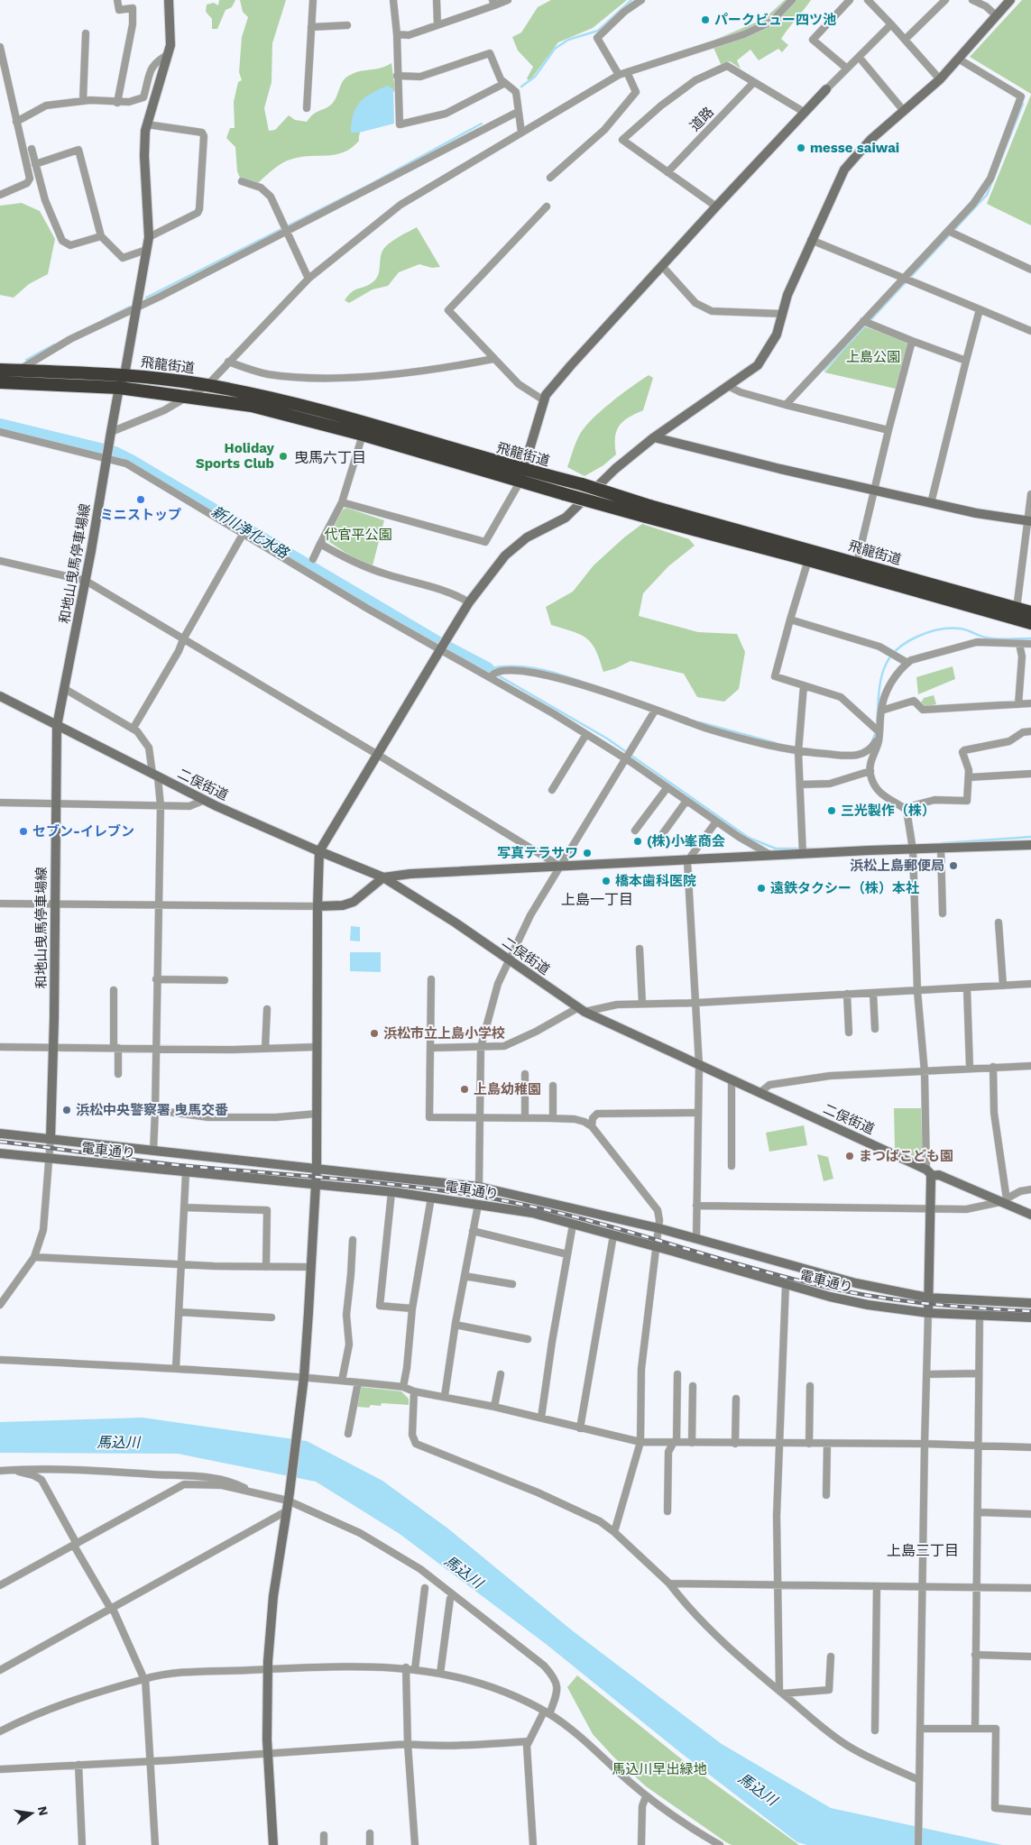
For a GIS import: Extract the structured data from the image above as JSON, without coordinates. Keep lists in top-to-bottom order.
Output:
{
  "streets": {
    "highway": ["飛龍街道"],
    "street": [
      "道路",
      "和地山曳馬停車場線",
      "二俣街道",
      "電車通り"
    ]
  },
  "crossings": [
    ["飛龍街道", "和地山曳馬停車場線"],
    ["和地山曳馬停車場線", "二俣街道"],
    ["和地山曳馬停車場線", "電車通り"]
  ],
  "districts": ["曳馬六丁目", "上島一丁目", "上島三丁目"],
  "water": ["新川浄化水路", "馬込川"],
  "parks": ["上島公園", "代官平公園", "馬込川早出緑地"],
  "places": [
    "パークビュー四ツ池",
    "messe saiwai",
    "Holiday Sports Club",
    "ミニストップ",
    "三光製作（株）",
    "セブン-イレブン",
    "(株)小峯商会",
    "写真テラサワ",
    "浜松上島郵便局",
    "橋本歯科医院",
    "遠鉄タクシー（株）本社",
    "浜松市立上島小学校",
    "上島幼稚園",
    "浜松中央警察署 曳馬交番",
    "まつばこども園"
  ],
  "north": "right"
}
